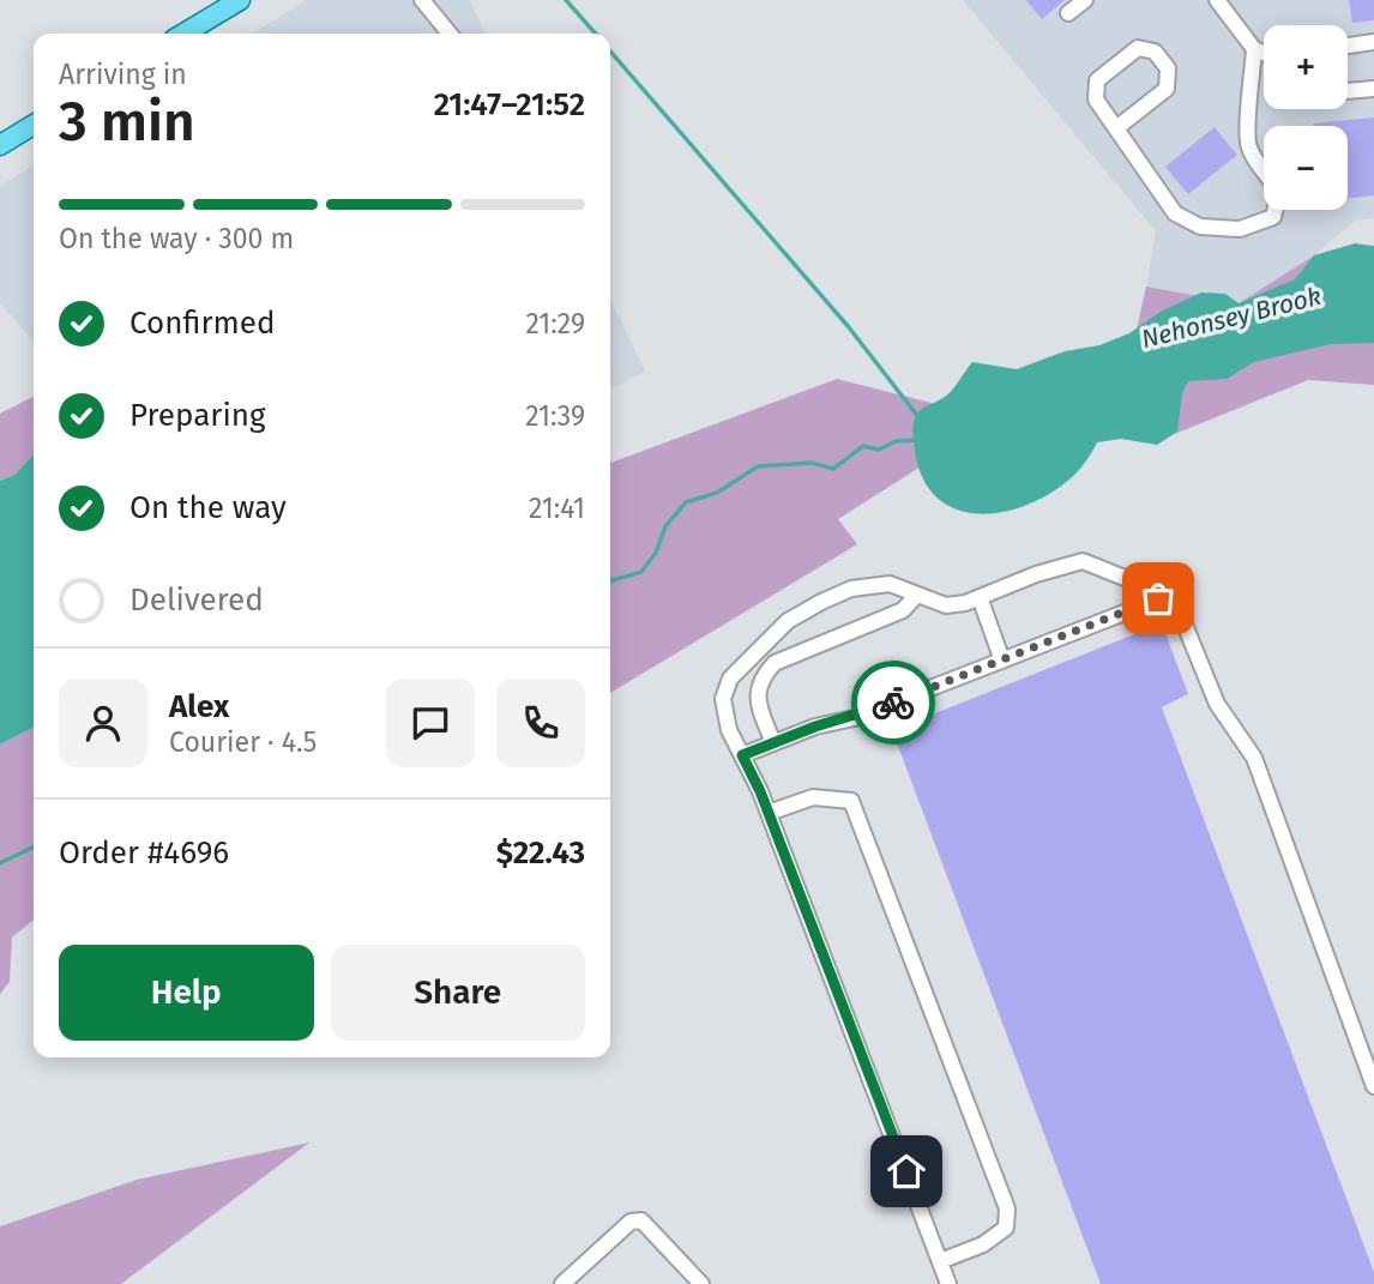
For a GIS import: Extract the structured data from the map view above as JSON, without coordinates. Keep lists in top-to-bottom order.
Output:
{
  "water": ["Nehonsey Brook"],
  "page": {
    "map_buttons": ["+", "−"],
    "heading": ["3 min", "Arriving in", "21:47–21:52"],
    "panel": [
      "Alex",
      "Courier · 4.5",
      "Order #4696",
      "$22.43"
    ],
    "bar": "On the way · 300 m",
    "list": [
      ["Confirmed", "21:29"],
      ["Preparing", "21:39"],
      ["On the way", "21:41"],
      "Delivered"
    ],
    "buttons": ["Help", "Share"]
  }
}
